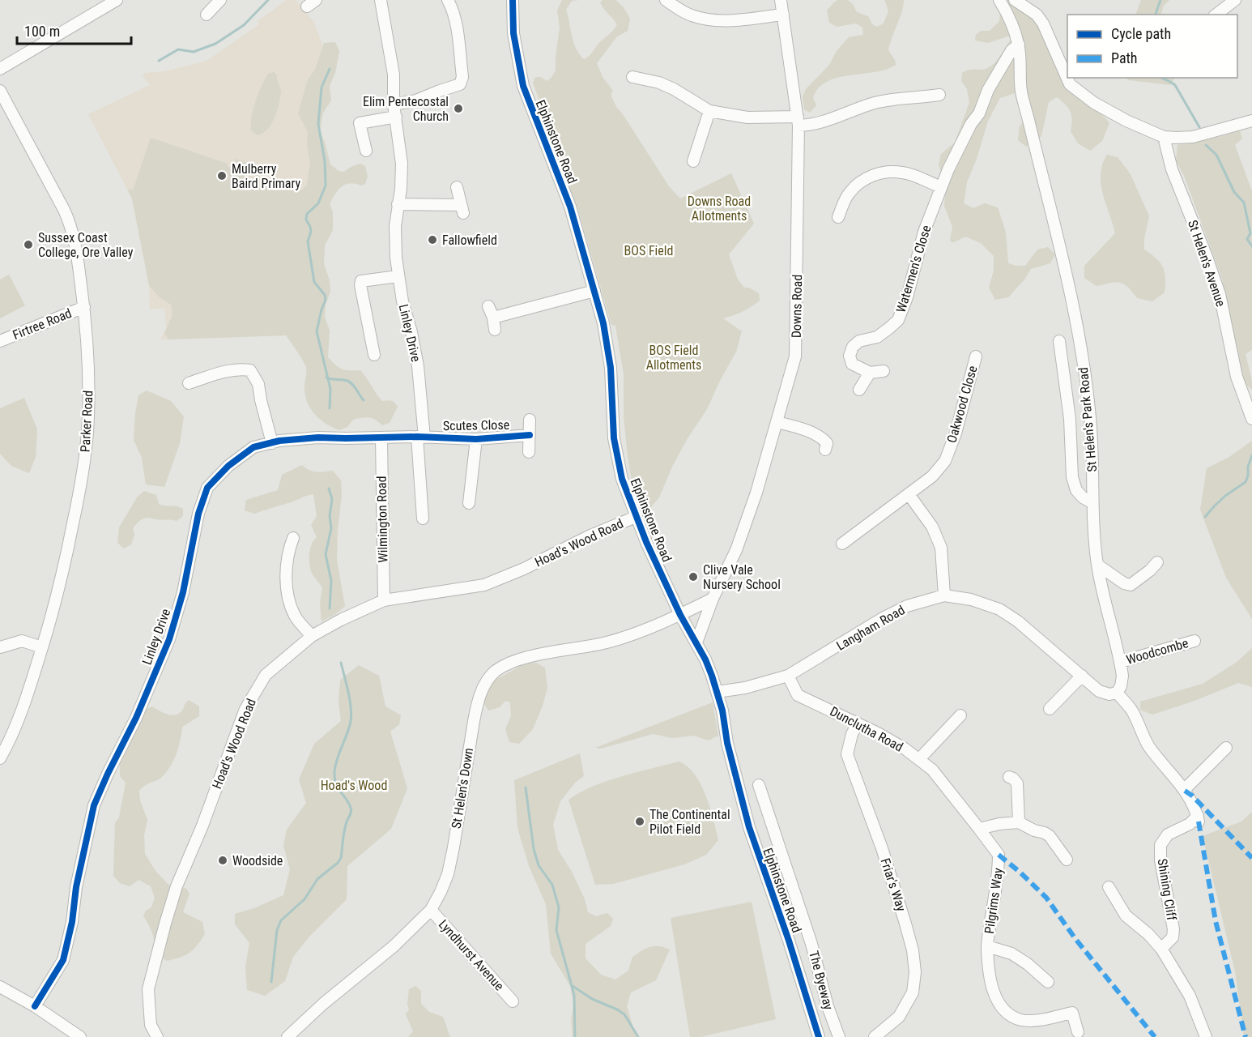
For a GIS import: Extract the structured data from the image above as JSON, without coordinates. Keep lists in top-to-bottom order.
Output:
{
  "streets": {
    "street": [
      "Elphinstone Road",
      "St Helen's Avenue",
      "Watermen's Close",
      "Downs Road",
      "Firtree Road",
      "Linley Drive",
      "Oakwood Close",
      "St Helen's Park Road",
      "Parker Road",
      "Scutes Close",
      "Wilmington Road",
      "Hoad's Wood Road",
      "Langham Road",
      "Woodcombe",
      "Dunclutha Road",
      "St Helen's Down",
      "Friar's Way",
      "Shining Cliff",
      "Pilgrims Way",
      "Lyndhurst Avenue",
      "The Byeway"
    ]
  },
  "crossings": [
    ["Elphinstone Road", "Downs Road"],
    ["Elphinstone Road", "Hoad's Wood Road"],
    ["Elphinstone Road", "Langham Road"],
    ["Elphinstone Road", "St Helen's Down"],
    ["Watermen's Close", "St Helen's Park Road"],
    ["Firtree Road", "Parker Road"],
    ["Linley Drive", "Scutes Close"],
    ["Linley Drive", "Wilmington Road"],
    ["St Helen's Park Road", "Langham Road"],
    ["St Helen's Park Road", "Woodcombe"],
    ["Wilmington Road", "Hoad's Wood Road"],
    ["Langham Road", "Dunclutha Road"],
    ["Dunclutha Road", "Friar's Way"],
    ["Dunclutha Road", "Pilgrims Way"],
    ["St Helen's Down", "Lyndhurst Avenue"]
  ],
  "parks": [
    "Downs Road Allotments",
    "BOS Field",
    "BOS Field Allotments",
    "Hoad's Wood"
  ],
  "places": [
    "Elim Pentecostal Church",
    "Mulberry Baird Primary",
    "Fallowfield",
    "Sussex Coast College, Ore Valley",
    "Clive Vale Nursery School",
    "The Continental Pilot Field",
    "Woodside"
  ],
  "legend": ["Cycle path", "Path"],
  "scale_bar": "100 m"
}
